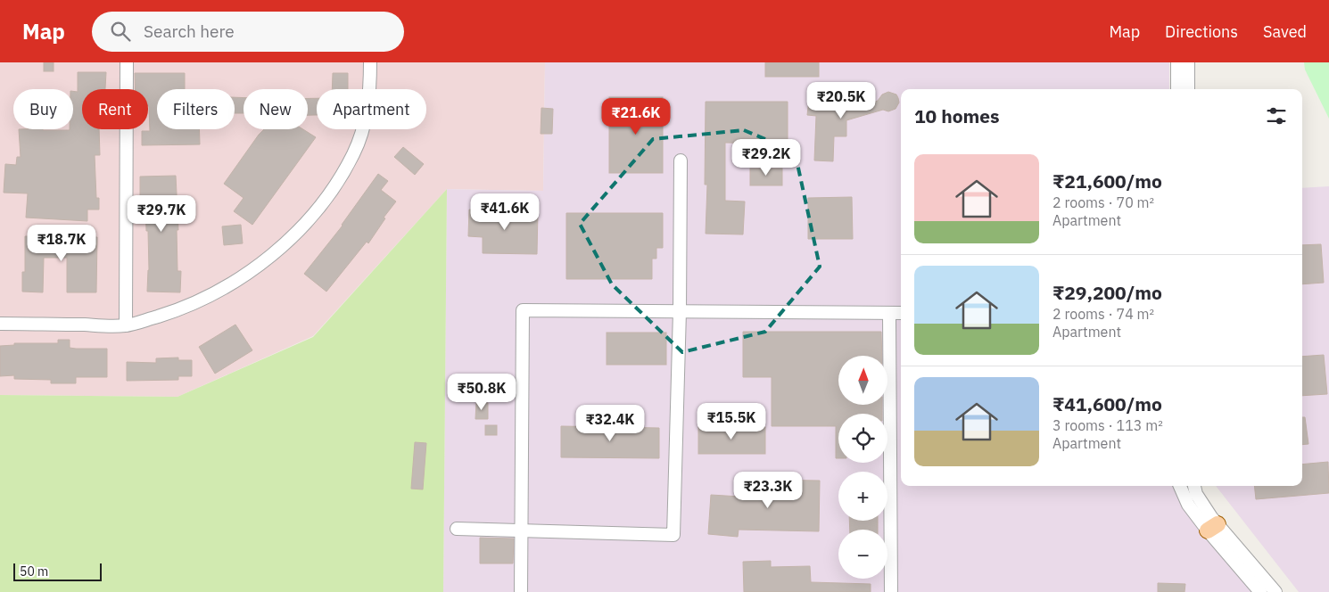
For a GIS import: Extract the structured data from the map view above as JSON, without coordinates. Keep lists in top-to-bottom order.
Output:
{
  "scale_bar": "50 m",
  "north": "top",
  "page": {
    "header": "Map",
    "search": "Search here",
    "nav": ["Map", "Directions", "Saved"],
    "price": [
      "₹20.5K",
      "₹21.6K",
      "₹29.2K",
      "₹41.6K",
      "₹29.7K",
      "₹18.7K",
      "₹50.8K",
      "₹15.5K",
      "₹32.4K",
      "₹23.3K"
    ],
    "chip": [
      "Buy",
      "Rent",
      "Filters",
      "New",
      "Apartment"
    ],
    "heading": "10 homes",
    "list": [
      {
        "name": "₹21,600/mo",
        "note": "2 rooms · 70 m² · Apartment"
      },
      {
        "name": "₹29,200/mo",
        "note": "2 rooms · 74 m² · Apartment"
      },
      {
        "name": "₹41,600/mo",
        "note": "3 rooms · 113 m² · Apartment"
      }
    ],
    "map_buttons": ["+", "−"],
    "scale": "50 m"
  }
}
